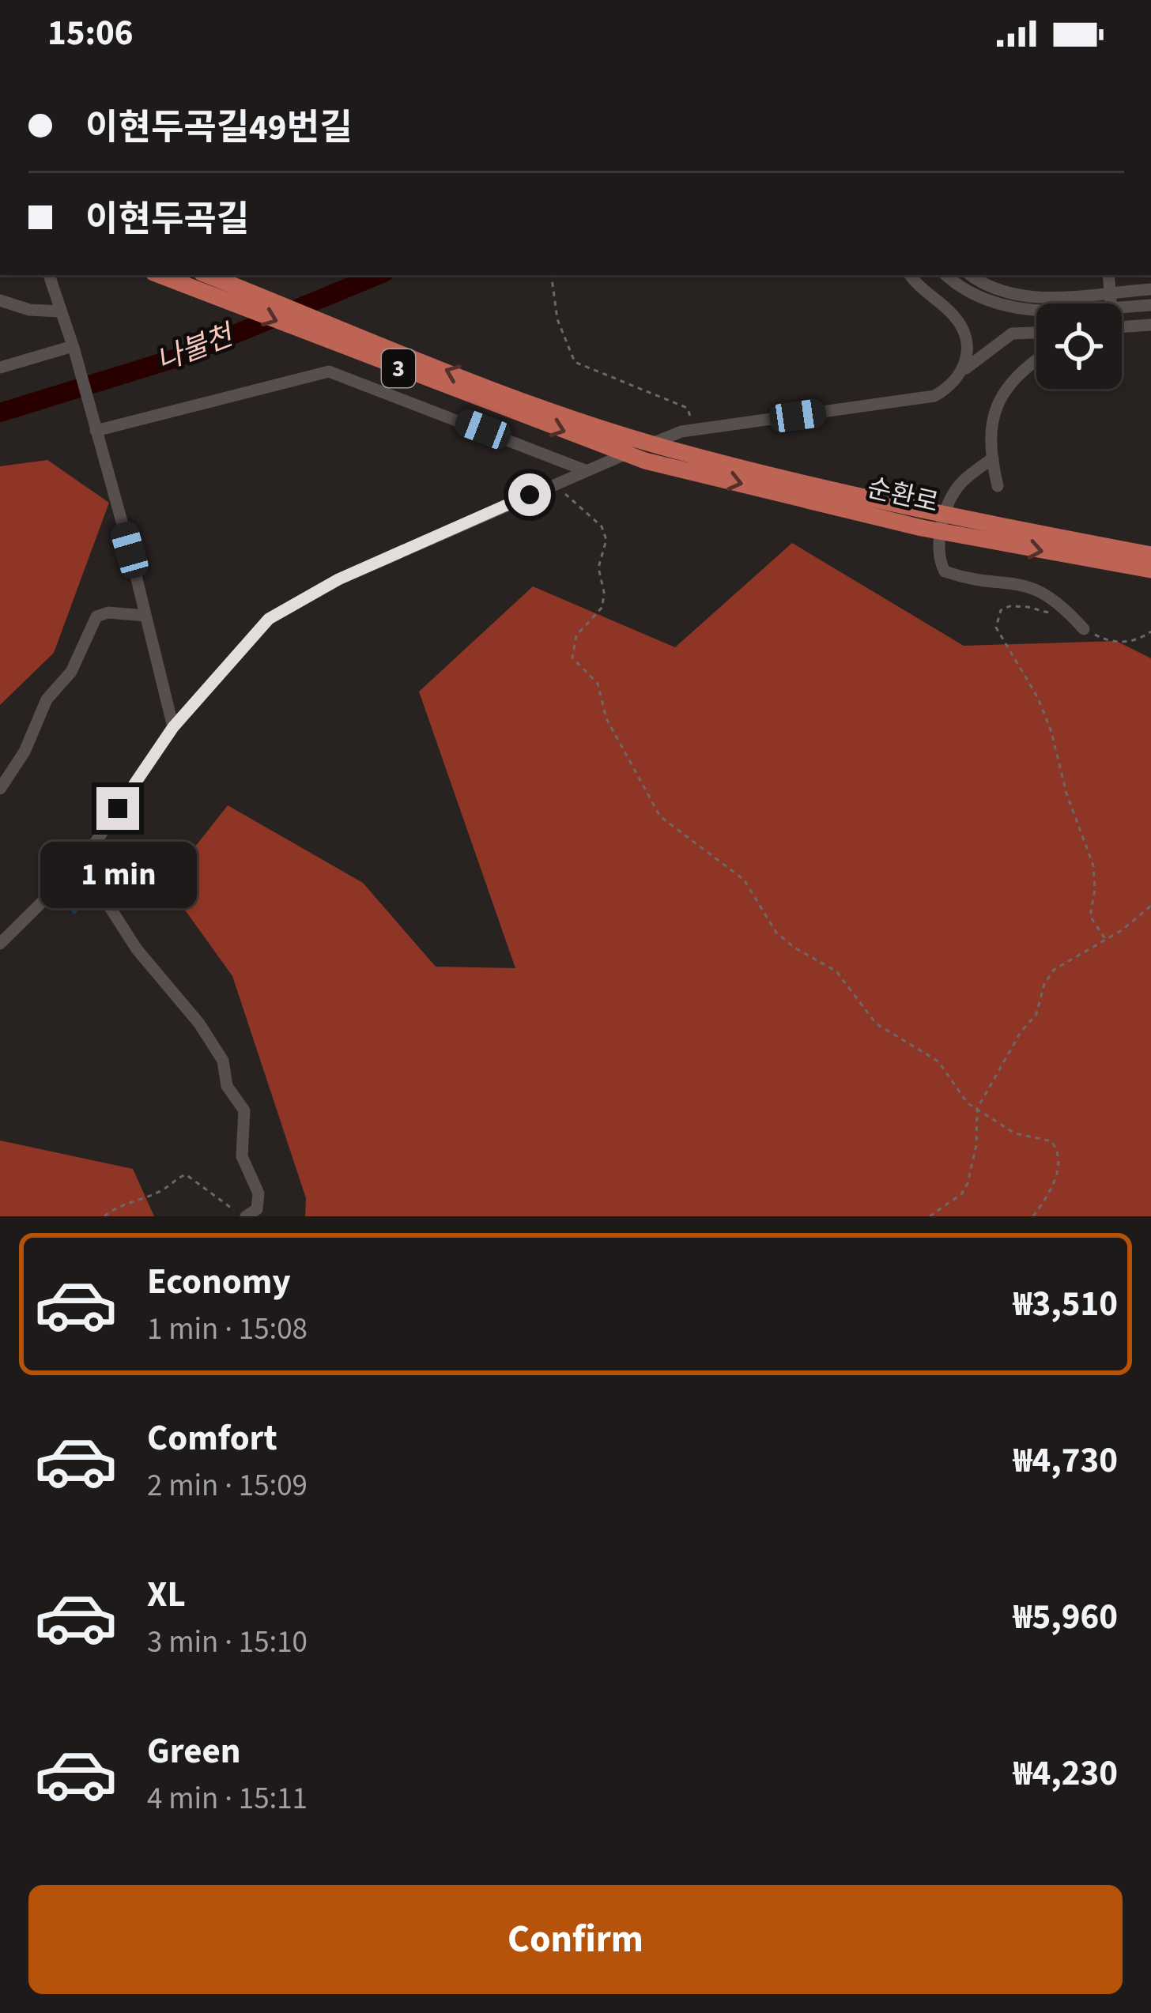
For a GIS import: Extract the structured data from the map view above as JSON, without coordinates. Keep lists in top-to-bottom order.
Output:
{
  "streets": {
    "highway": ["3", "순환로"]
  },
  "water": ["나불천"],
  "page": {
    "status": "15:06",
    "banner": ["이현두곡길49번길", "이현두곡길"],
    "bubble": "1 min",
    "list": [
      {
        "name": "Economy",
        "note": "1 min · 15:08",
        "value": "₩3,510"
      },
      {
        "name": "Comfort",
        "note": "2 min · 15:09",
        "value": "₩4,730"
      },
      {
        "name": "XL",
        "note": "3 min · 15:10",
        "value": "₩5,960"
      },
      {
        "name": "Green",
        "note": "4 min · 15:11",
        "value": "₩4,230"
      }
    ],
    "buttons": "Confirm"
  }
}
